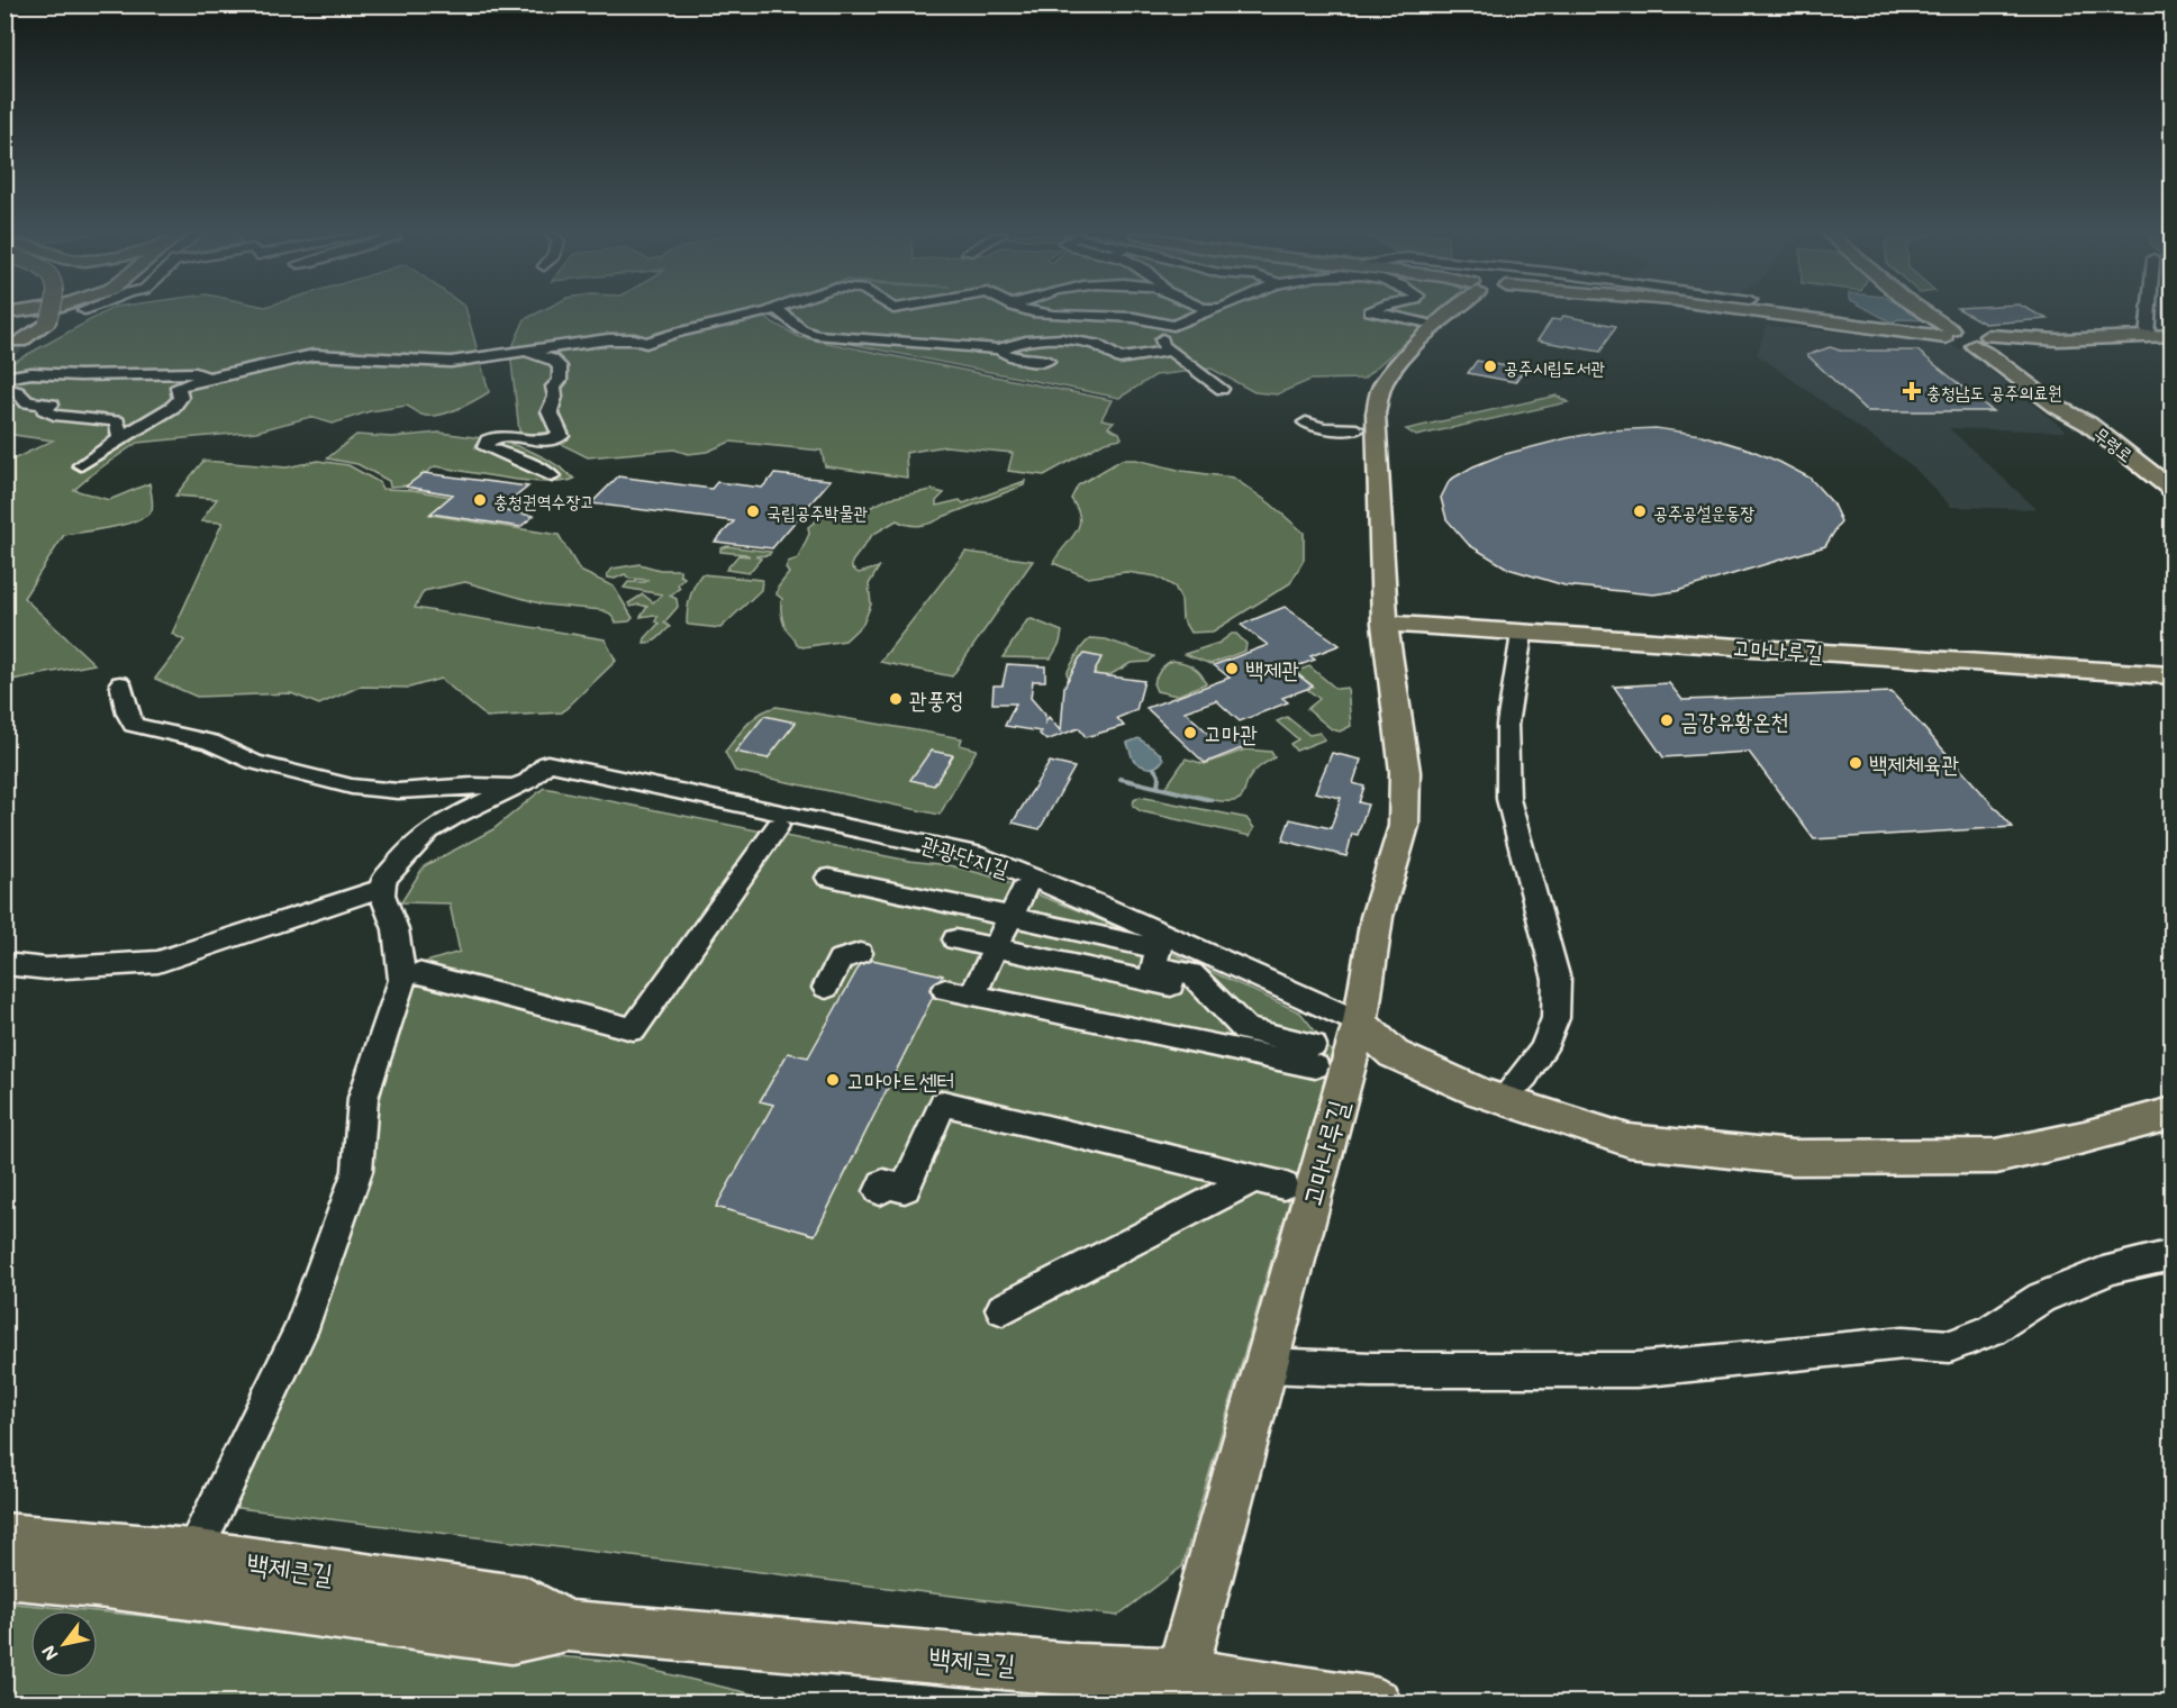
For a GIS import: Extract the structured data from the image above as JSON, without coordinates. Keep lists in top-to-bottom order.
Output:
{
  "streets": {
    "main road": ["무령로", "고마나루길", "백제큰길"],
    "street": ["관광단지길"]
  },
  "crossings": [
    ["고마나루길", "관광단지길"],
    ["고마나루길", "백제큰길"]
  ],
  "places": {
    "other": [
      "공주시립도서관",
      "충청권역수장고",
      "국립공주박물관",
      "공주공설운동장",
      "백제관",
      "관풍정",
      "금강유황온천",
      "고마관",
      "백제체육관",
      "고마아트센터"
    ],
    "health": ["충청남도 공주의료원"]
  },
  "north": "bottom left"
}
